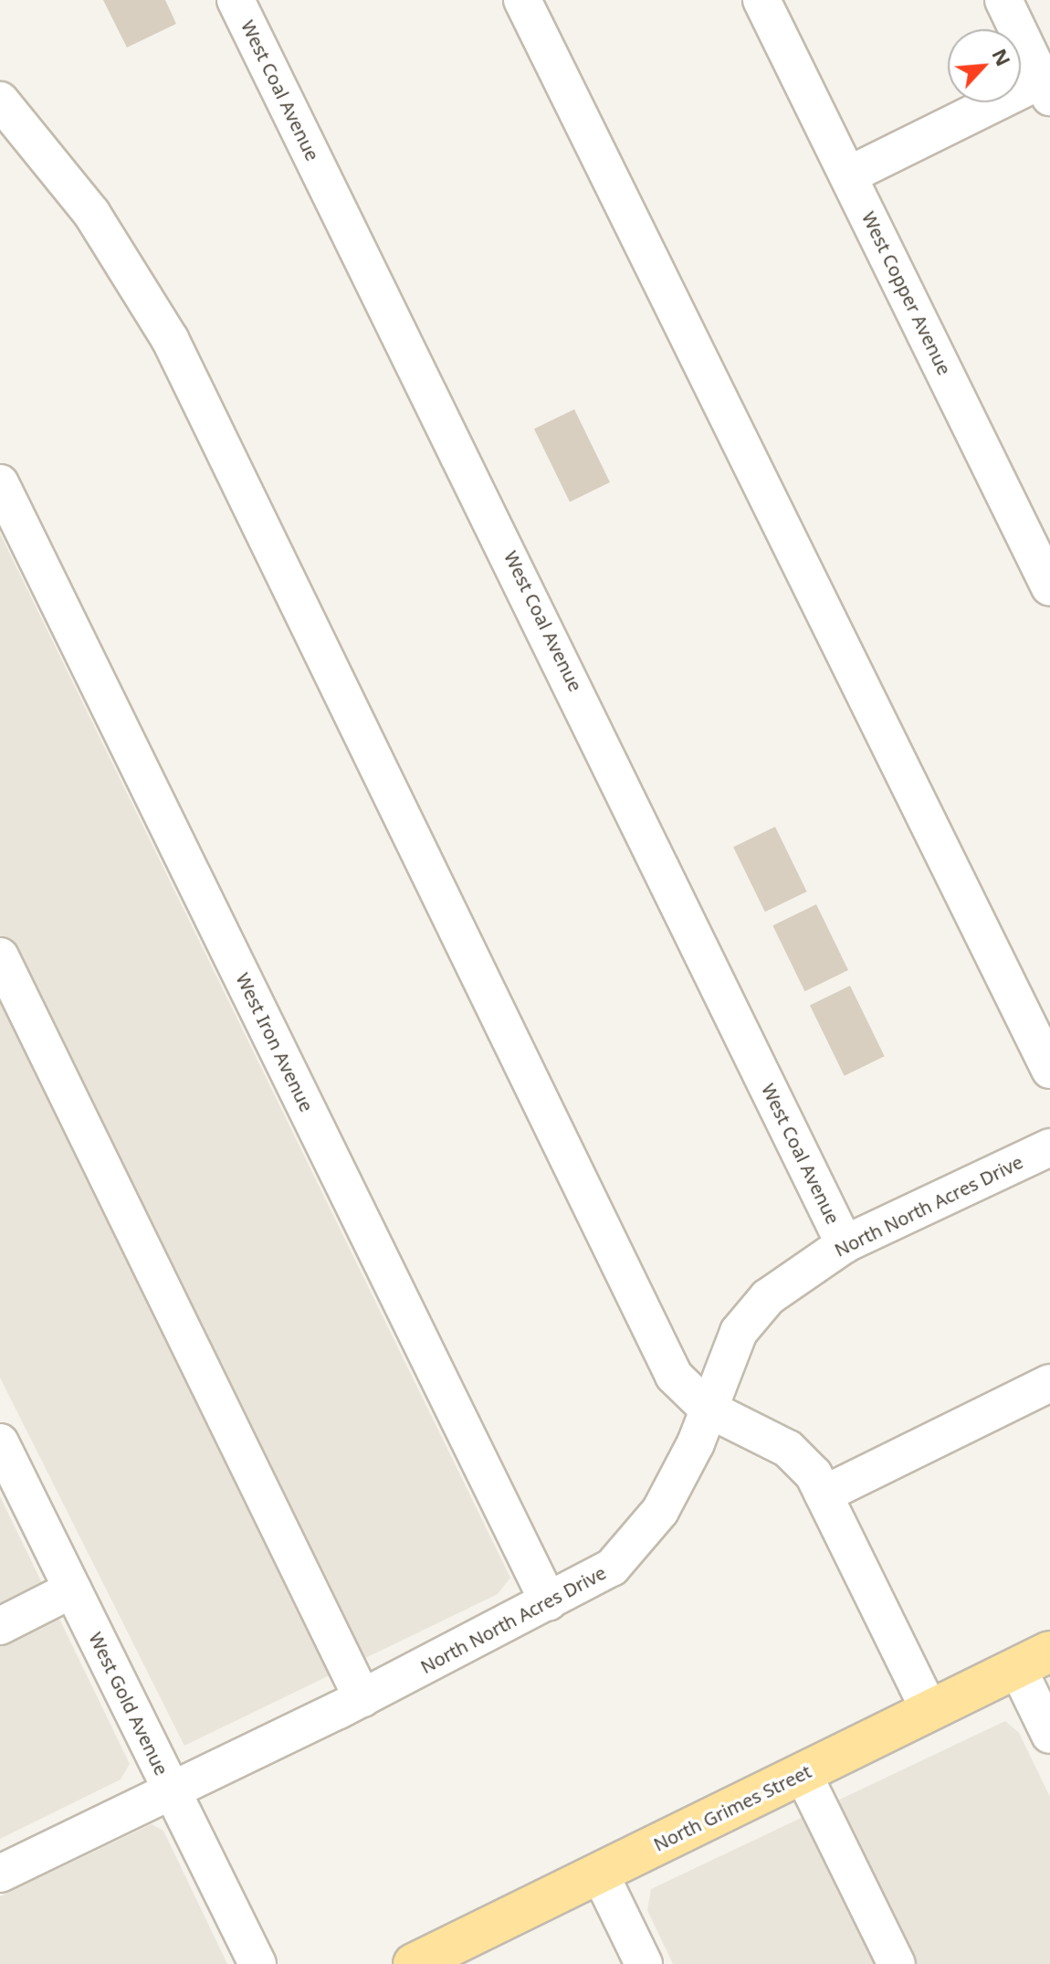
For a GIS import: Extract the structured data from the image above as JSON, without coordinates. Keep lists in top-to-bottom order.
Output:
{
  "streets": {
    "main road": ["North Grimes Street"],
    "street": [
      "West Coal Avenue",
      "West Copper Avenue",
      "West Iron Avenue",
      "North North Acres Drive",
      "West Gold Avenue"
    ]
  },
  "crossings": [
    ["West Coal Avenue", "North North Acres Drive"],
    ["West Iron Avenue", "North North Acres Drive"],
    ["North North Acres Drive", "West Gold Avenue"]
  ],
  "north": "top right"
}
